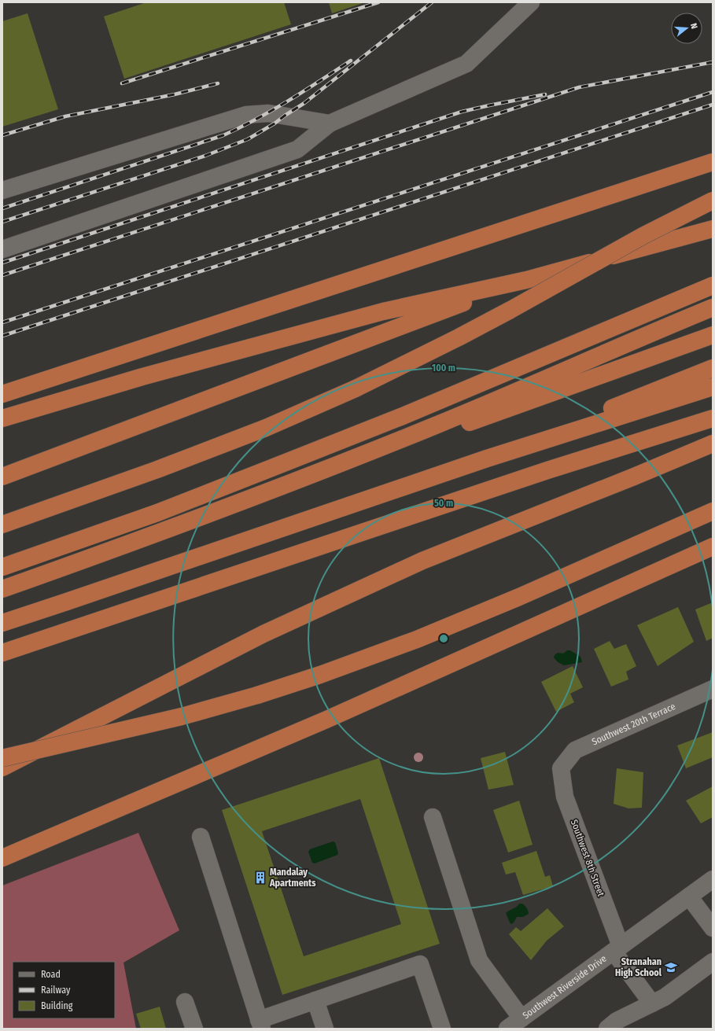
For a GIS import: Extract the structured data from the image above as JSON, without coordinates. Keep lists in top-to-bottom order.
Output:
{
  "streets": {
    "street": ["Southwest 20th Terrace", "Southwest 8th Street", "Southwest Riverside Drive"]
  },
  "crossings": [
    ["Southwest 20th Terrace", "Southwest 8th Street"],
    ["Southwest 8th Street", "Southwest Riverside Drive"]
  ],
  "places": {
    "building": ["Mandalay Apartments"],
    "school or university": ["Stranahan High School"]
  },
  "legend": ["Road", "Railway", "Building"],
  "north": "right",
  "rings": ["100 m", "50 m"]
}
